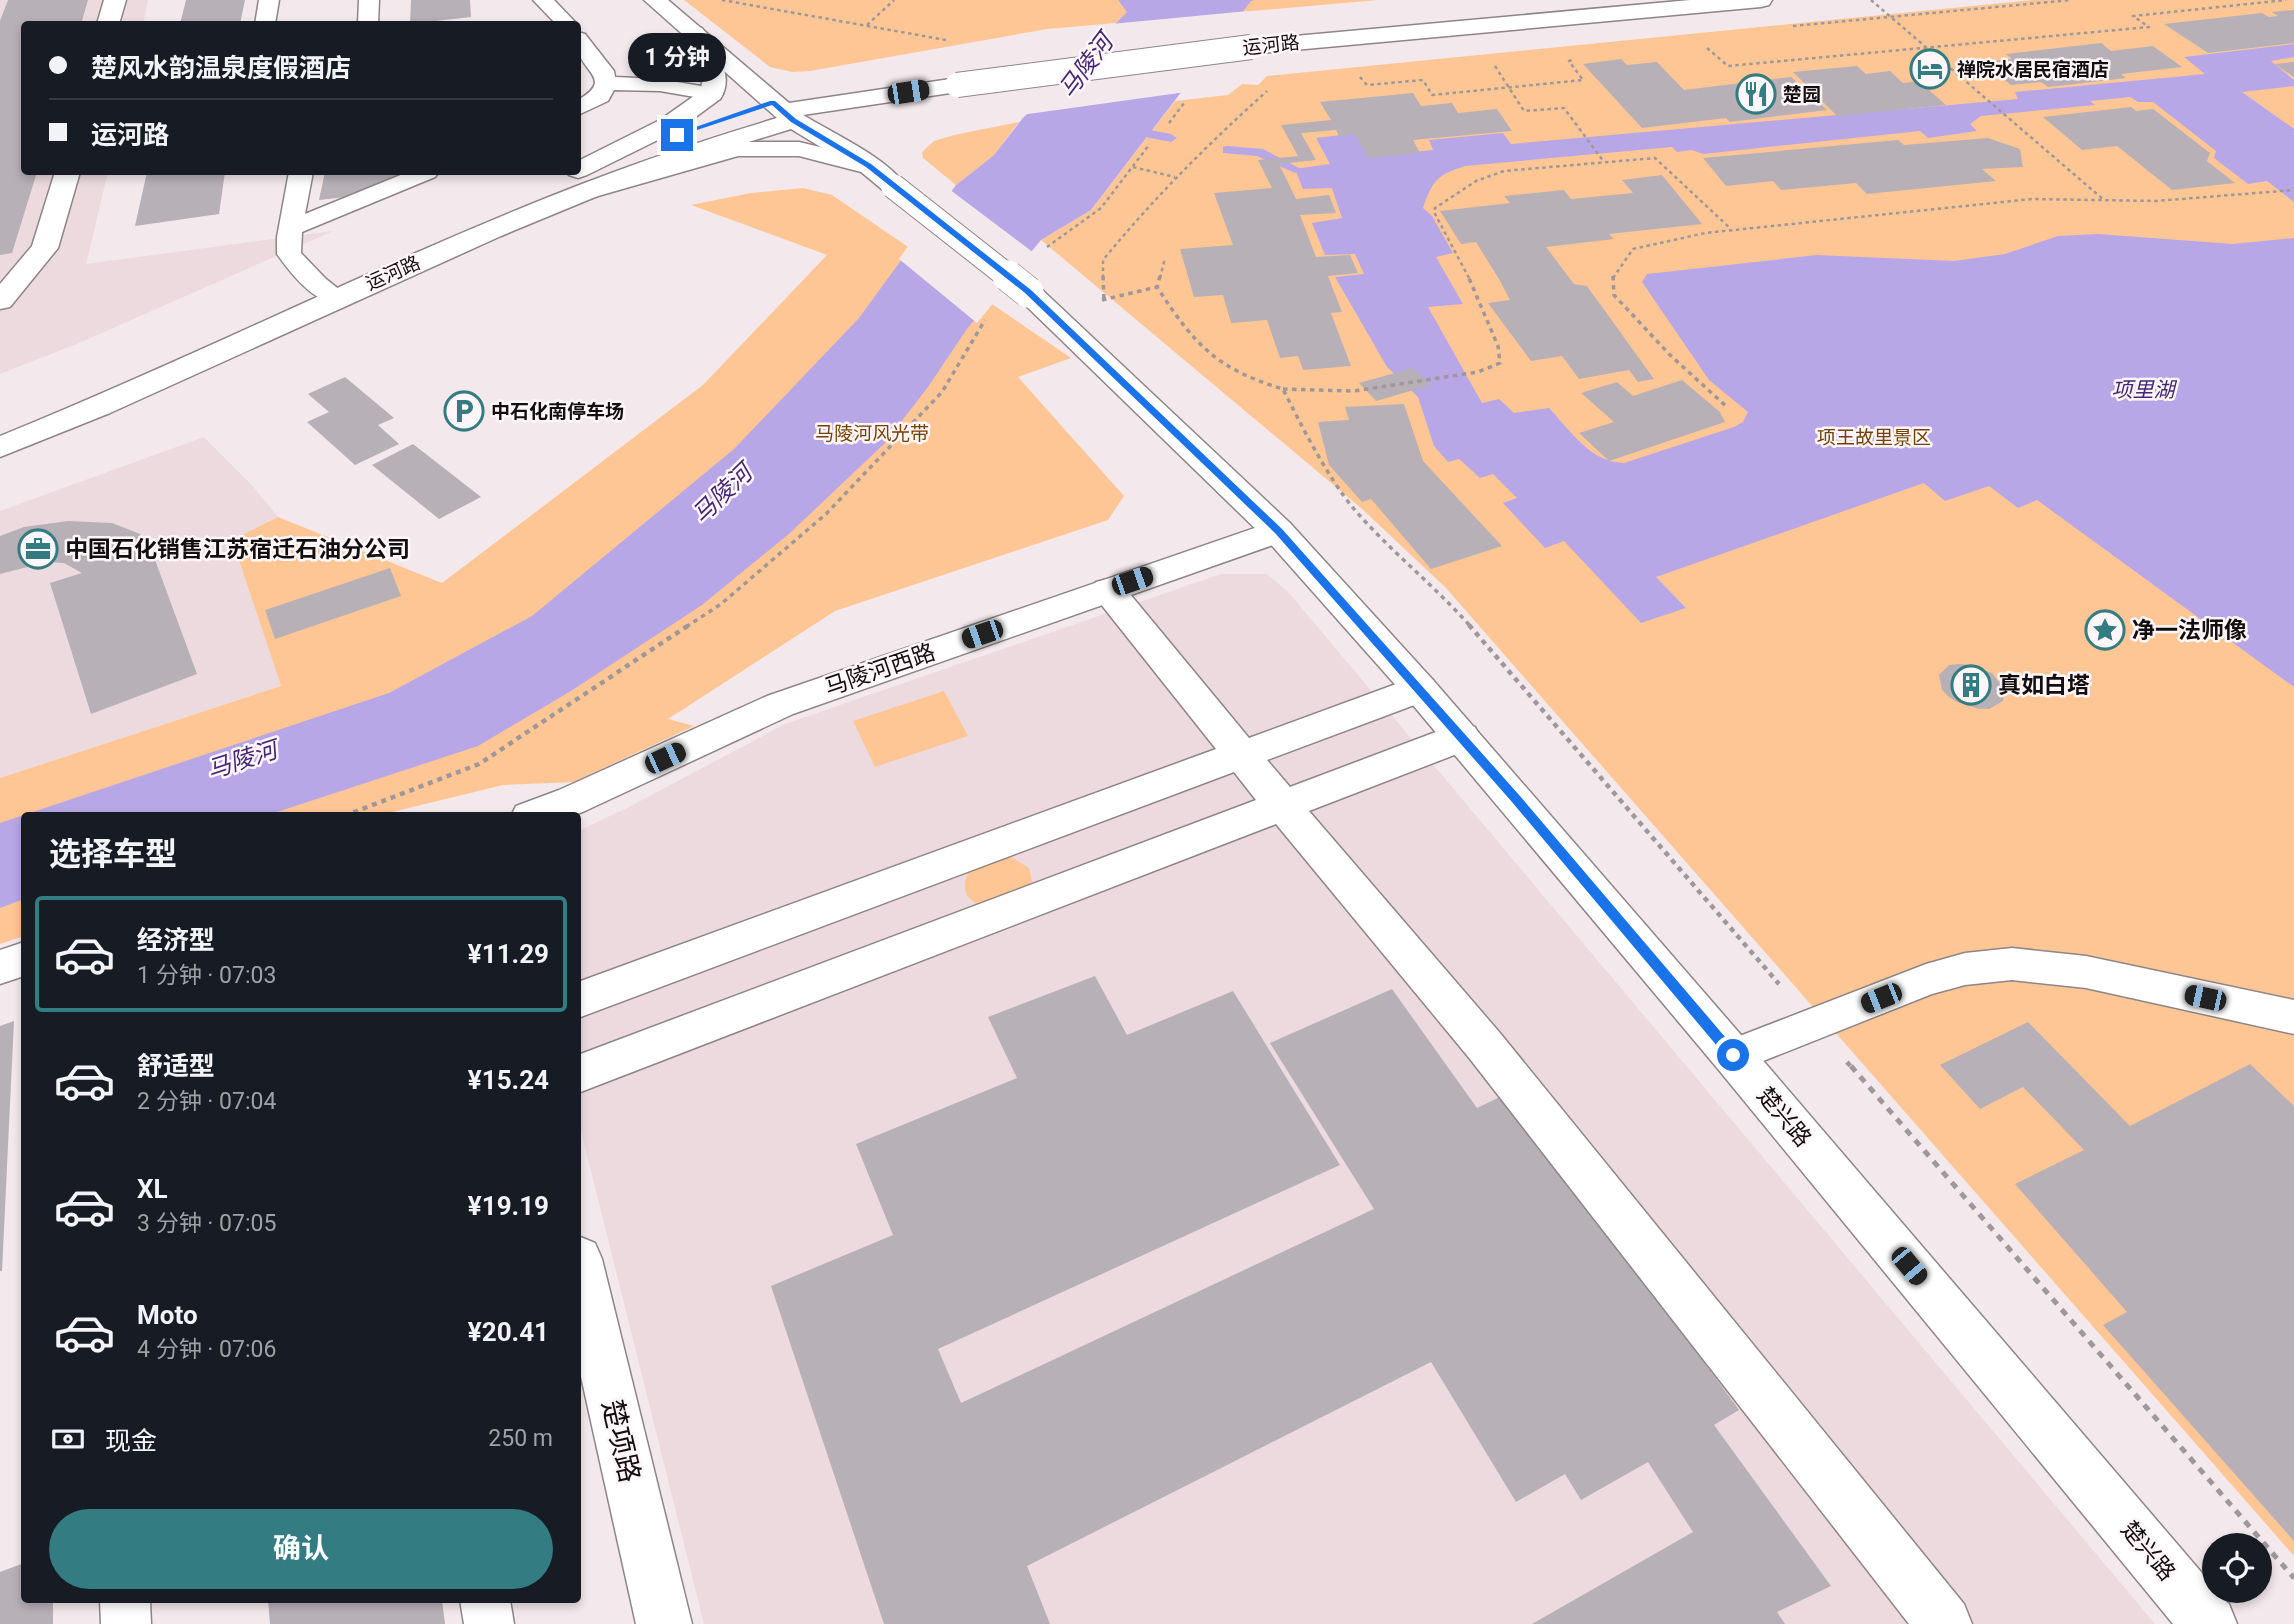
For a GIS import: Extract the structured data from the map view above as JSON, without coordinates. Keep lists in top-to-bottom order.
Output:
{
  "streets": {
    "street": [
      "运河路",
      "马陵河西路",
      "楚兴路",
      "楚项路"
    ]
  },
  "crossings": [
    ["运河路", "楚兴路"],
    ["马陵河西路", "楚兴路"]
  ],
  "water": ["马陵河", "项里湖"],
  "parks": ["马陵河风光带", "项王故里景区"],
  "places": {
    "hotel": ["禅院水居民宿酒店"],
    "restaurant": ["楚园"],
    "parking": ["中石化南停车场"],
    "office": ["中国石化销售江苏宿迁石油分公司"],
    "place": ["净一法师像"],
    "building": ["真如白塔"]
  },
  "page": {
    "banner": ["楚风水韵温泉度假酒店", "运河路"],
    "bubble": "1 分钟",
    "heading": "选择车型",
    "list": [
      {
        "name": "经济型",
        "note": "1 分钟 · 07:03",
        "value": "¥11.29"
      },
      {
        "name": "舒适型",
        "note": "2 分钟 · 07:04",
        "value": "¥15.24"
      },
      {
        "name": "XL",
        "note": "3 分钟 · 07:05",
        "value": "¥19.19"
      },
      {
        "name": "Moto",
        "note": "4 分钟 · 07:06",
        "value": "¥20.41"
      }
    ],
    "pay": ["现金", "250 m"],
    "buttons": "确认"
  }
}
